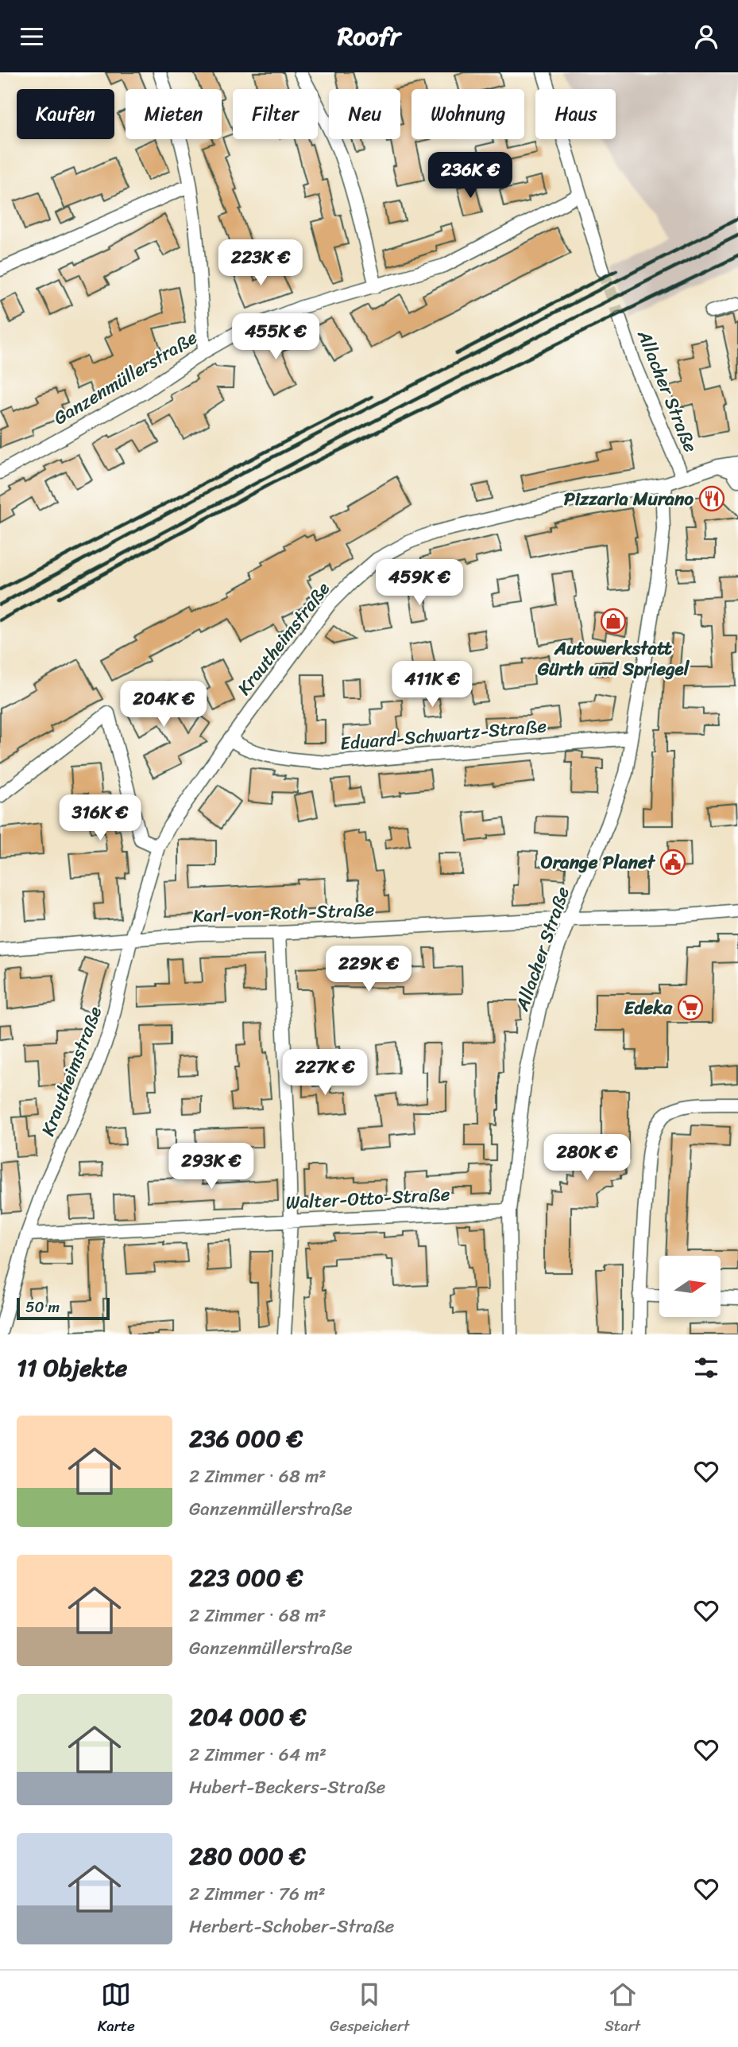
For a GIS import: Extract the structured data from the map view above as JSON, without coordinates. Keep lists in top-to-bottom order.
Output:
{
  "streets": {
    "street": [
      "Ganzenmüllerstraße",
      "Allacher Straße",
      "Krautheimstraße",
      "Eduard-Schwartz-Straße",
      "Karl-von-Roth-Straße",
      "Walter-Otto-Straße"
    ]
  },
  "crossings": [
    ["Allacher Straße", "Krautheimstraße"],
    ["Allacher Straße", "Eduard-Schwartz-Straße"],
    ["Allacher Straße", "Karl-von-Roth-Straße"],
    ["Allacher Straße", "Walter-Otto-Straße"],
    ["Krautheimstraße", "Eduard-Schwartz-Straße"],
    ["Krautheimstraße", "Karl-von-Roth-Straße"],
    ["Krautheimstraße", "Walter-Otto-Straße"]
  ],
  "places": {
    "restaurant": ["Pizzaria Murano"],
    "shop": ["Autowerkstatt Gürth und Spriegel"],
    "public building": ["Orange Planet"],
    "supermarket": ["Edeka"]
  },
  "scale_bar": "50 m",
  "north": "right",
  "page": {
    "header": "Roofr",
    "chip": [
      "Kaufen",
      "Mieten",
      "Filter",
      "Neu",
      "Wohnung",
      "Haus"
    ],
    "price": [
      "236K €",
      "223K €",
      "455K €",
      "459K €",
      "411K €",
      "204K €",
      "316K €",
      "229K €",
      "227K €",
      "280K €",
      "293K €"
    ],
    "scale": "50 m",
    "heading": "11 Objekte",
    "list": [
      {
        "name": "236 000 €",
        "note": "2 Zimmer · 68 m² · Ganzenmüllerstraße"
      },
      {
        "name": "223 000 €",
        "note": "2 Zimmer · 68 m² · Ganzenmüllerstraße"
      },
      {
        "name": "204 000 €",
        "note": "2 Zimmer · 64 m² · Hubert-Beckers-Straße"
      },
      {
        "name": "280 000 €",
        "note": "2 Zimmer · 76 m² · Herbert-Schober-Straße"
      }
    ],
    "tabs": ["Karte", "Gespeichert", "Start"]
  }
}
